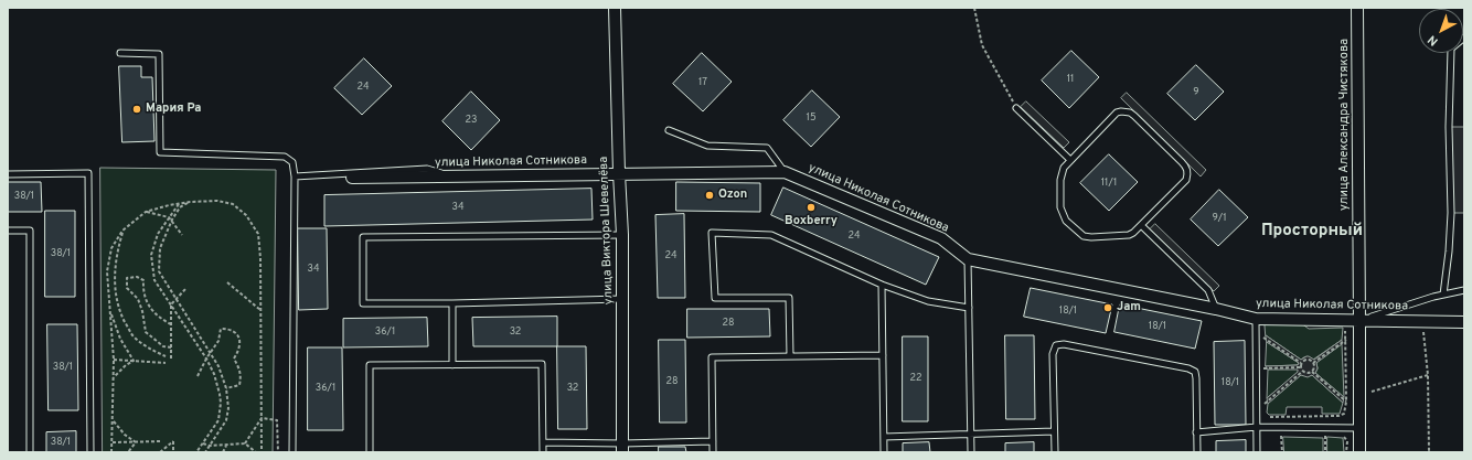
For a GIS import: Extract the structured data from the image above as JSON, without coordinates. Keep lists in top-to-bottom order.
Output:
{
  "streets": {
    "street": ["улица Александра Чистякова", "улица Николая Сотникова", "улица Виктора Шевелёва"]
  },
  "crossings": [
    ["улица Александра Чистякова", "улица Николая Сотникова"],
    ["улица Николая Сотникова", "улица Виктора Шевелёва"]
  ],
  "districts": ["Просторный"],
  "places": [
    "Мария Ра",
    "Ozon",
    "Boxberry",
    "Jam"
  ],
  "house_numbers": [
    "11",
    "17",
    "24",
    "9",
    "15",
    "23",
    "11/1",
    "38/1",
    "34",
    "9/1",
    "24",
    "38/1",
    "24",
    "34",
    "18/1",
    "28",
    "18/1",
    "36/1",
    "32",
    "38/1",
    "22",
    "28",
    "18/1",
    "36/1",
    "32",
    "38/1"
  ],
  "north": "bottom left"
}
